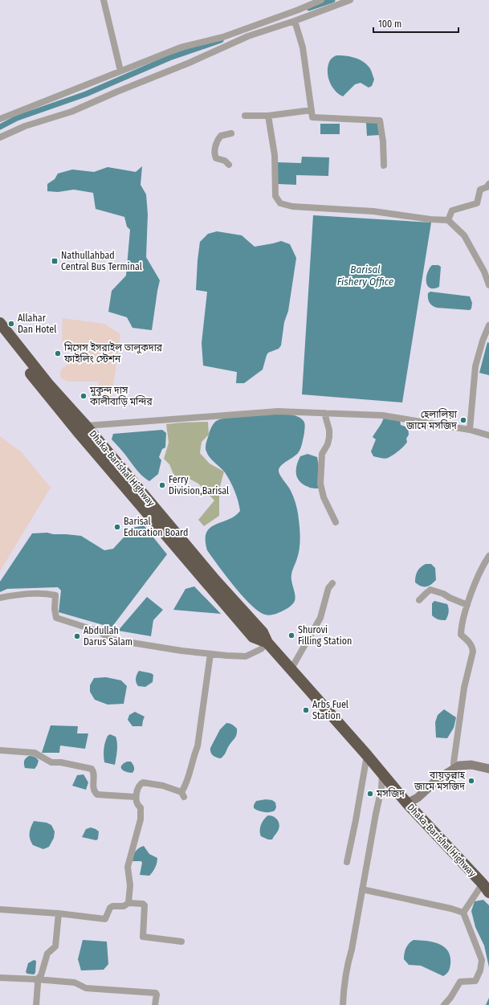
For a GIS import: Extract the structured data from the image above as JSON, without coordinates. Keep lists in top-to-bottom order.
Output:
{
  "streets": {
    "highway": ["Dhaka-Barishal Highway"]
  },
  "water": ["Barisal Fishery Office"],
  "places": {
    "transit": ["Nathullahbad Central Bus Terminal"],
    "other": [
      "Allahar Dan Hotel",
      "মিসেস ইসরাইল তালুকদার ফাইলিং স্টেশন",
      "মুকুন্দ দাস কালীবাড়ি মন্দির",
      "হেলালিয়া জামে মসজিদ",
      "Ferry Division,Barisal",
      "Barisal Education Board",
      "Shurovi Filling Station",
      "Abdullah Darus Salam",
      "Arbs Fuel Station",
      "বায়তুল্লাহ জামে মসজিদ",
      "মসজিদ"
    ]
  },
  "scale_bar": "100 m"
}
